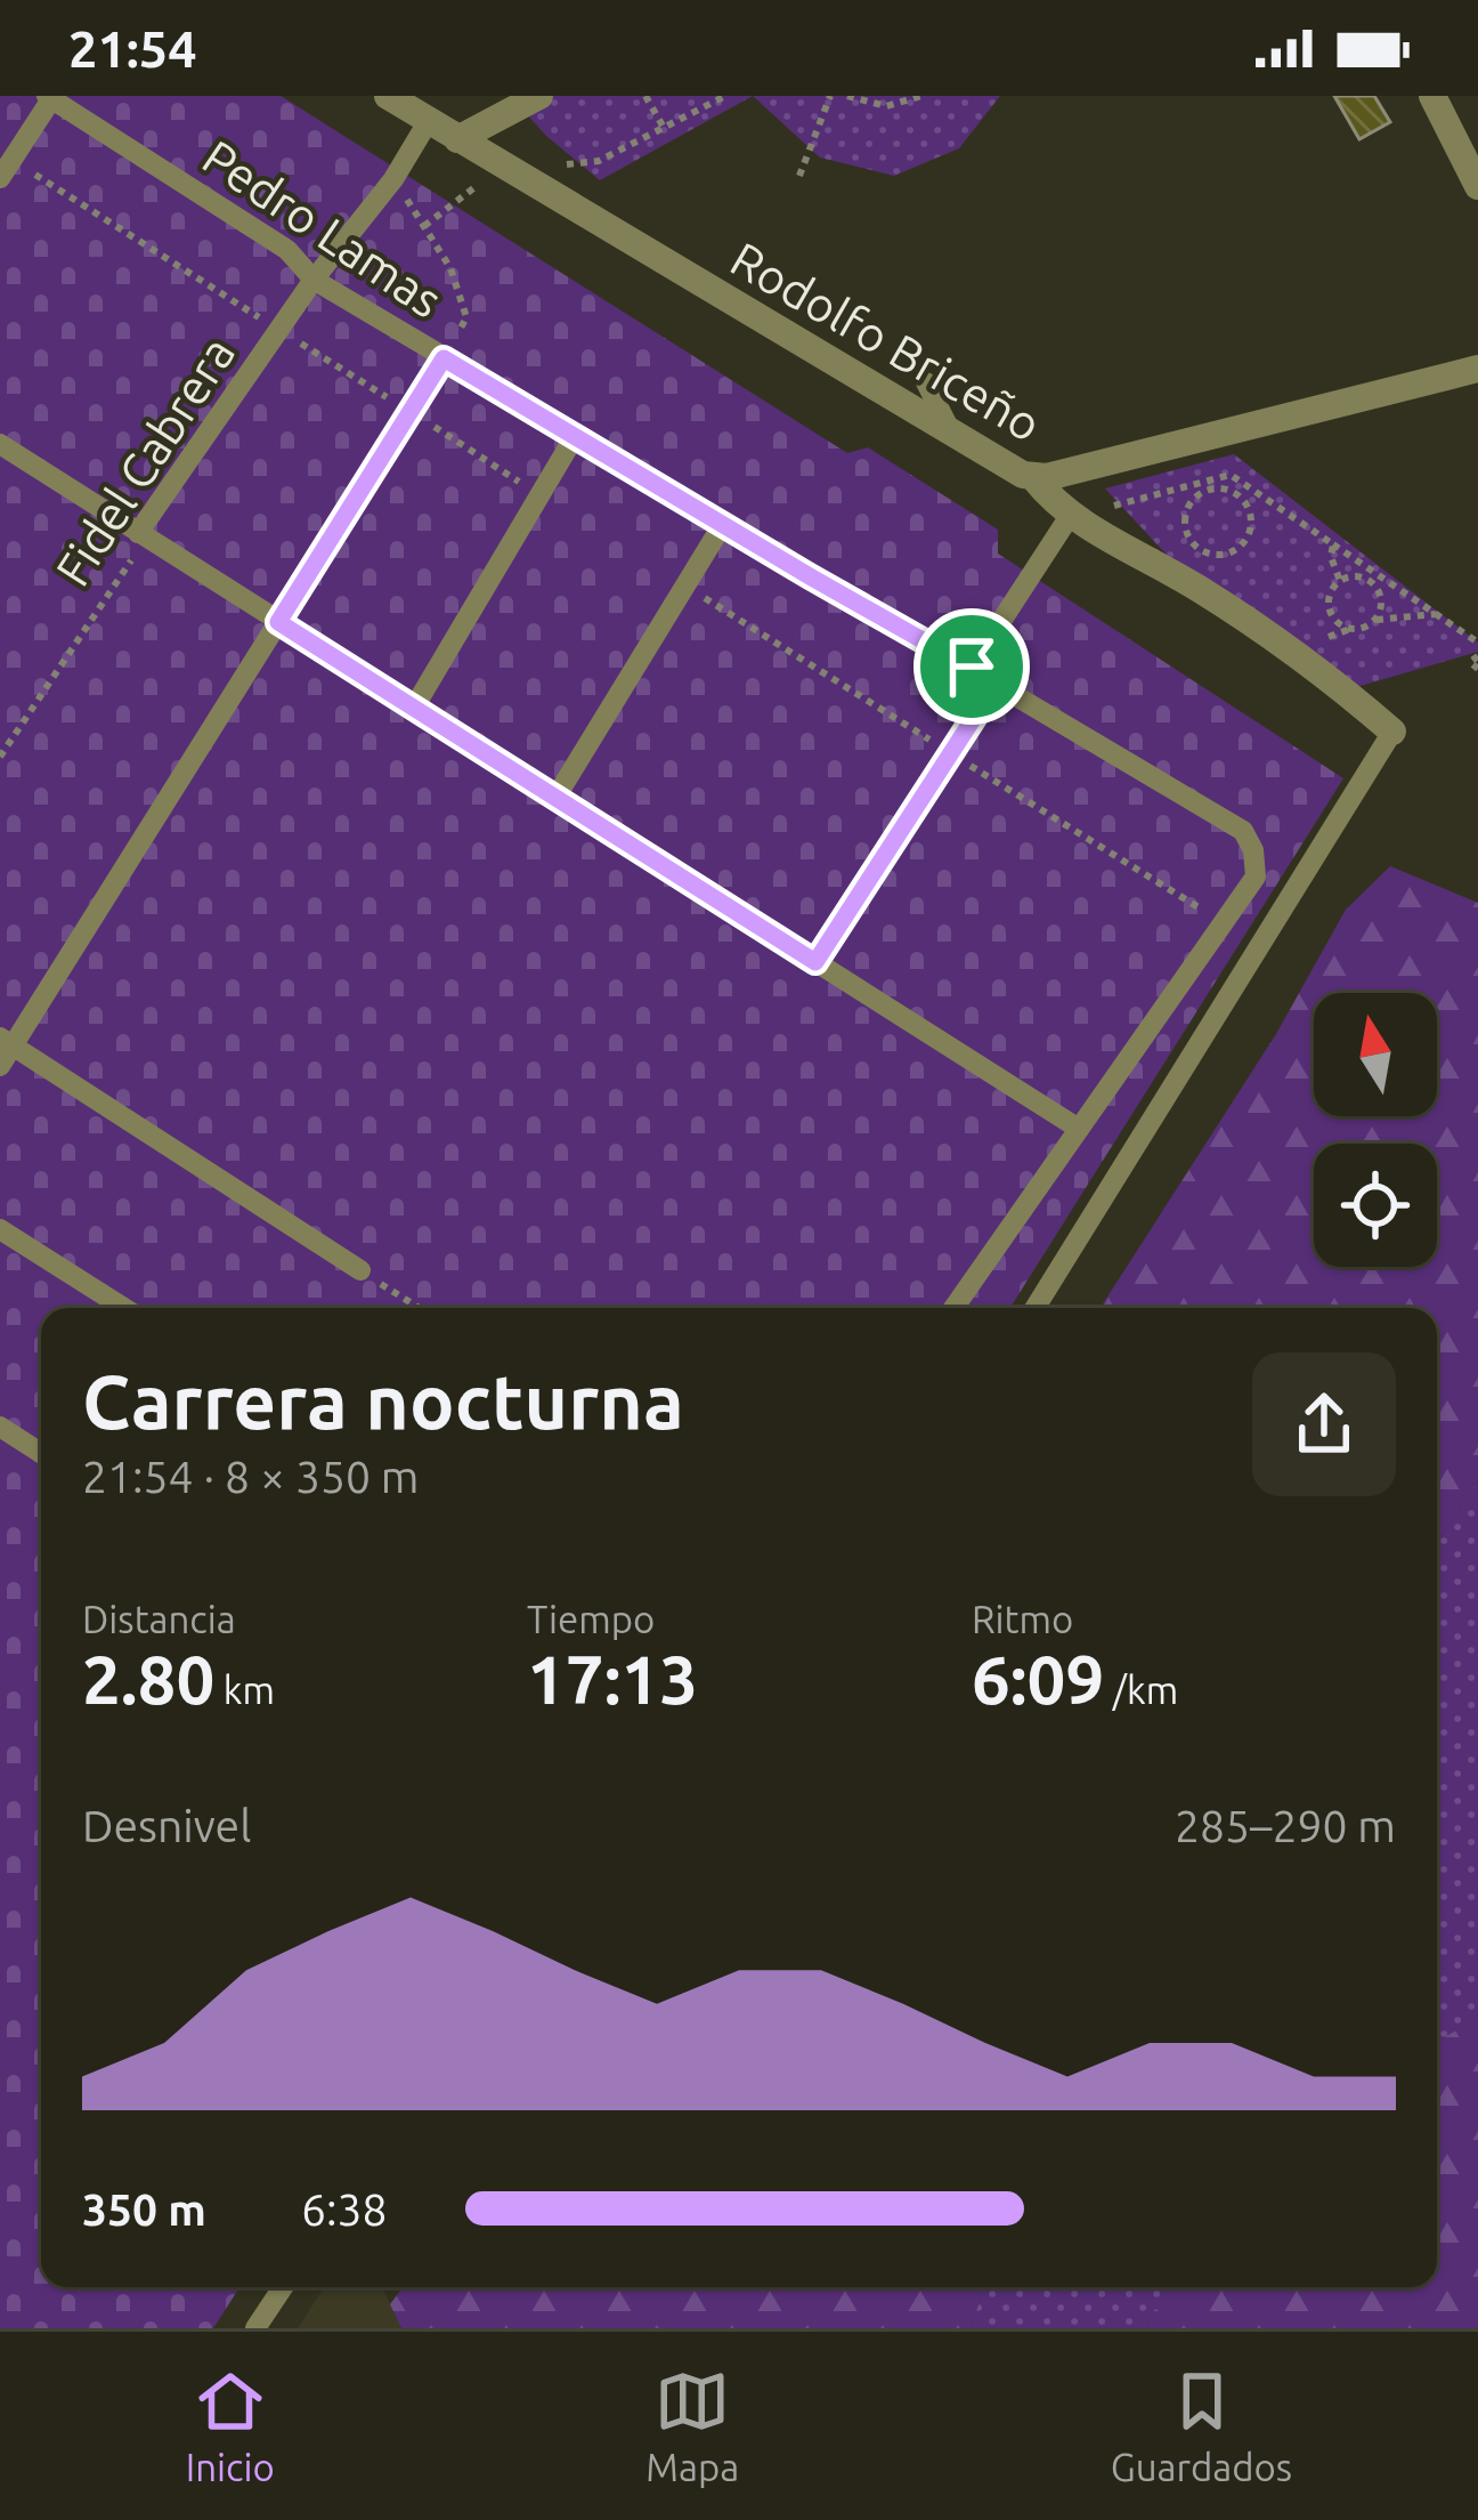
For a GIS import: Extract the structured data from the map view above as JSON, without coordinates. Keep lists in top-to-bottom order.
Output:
{
  "streets": {
    "street": ["Rodolfo Briceño"],
    "lane": ["Pedro Lamas", "Fidel Cabrera"]
  },
  "crossings": [
    ["Pedro Lamas", "Fidel Cabrera"],
    ["Rodolfo Briceño", "Fidel Cabrera"]
  ],
  "north": "top",
  "page": {
    "status": "21:54",
    "heading": ["Carrera nocturna", "21:54 · 8 × 350 m"],
    "stats": [
      ["Distancia", "2.80 km"],
      ["Tiempo", "17:13"],
      ["Ritmo", "6:09 /km"]
    ],
    "chart": ["Desnivel", "285–290 m"],
    "list": [
      {
        "name": "350 m",
        "note": "6:38"
      }
    ],
    "tabs": ["Inicio", "Mapa", "Guardados"]
  }
}
